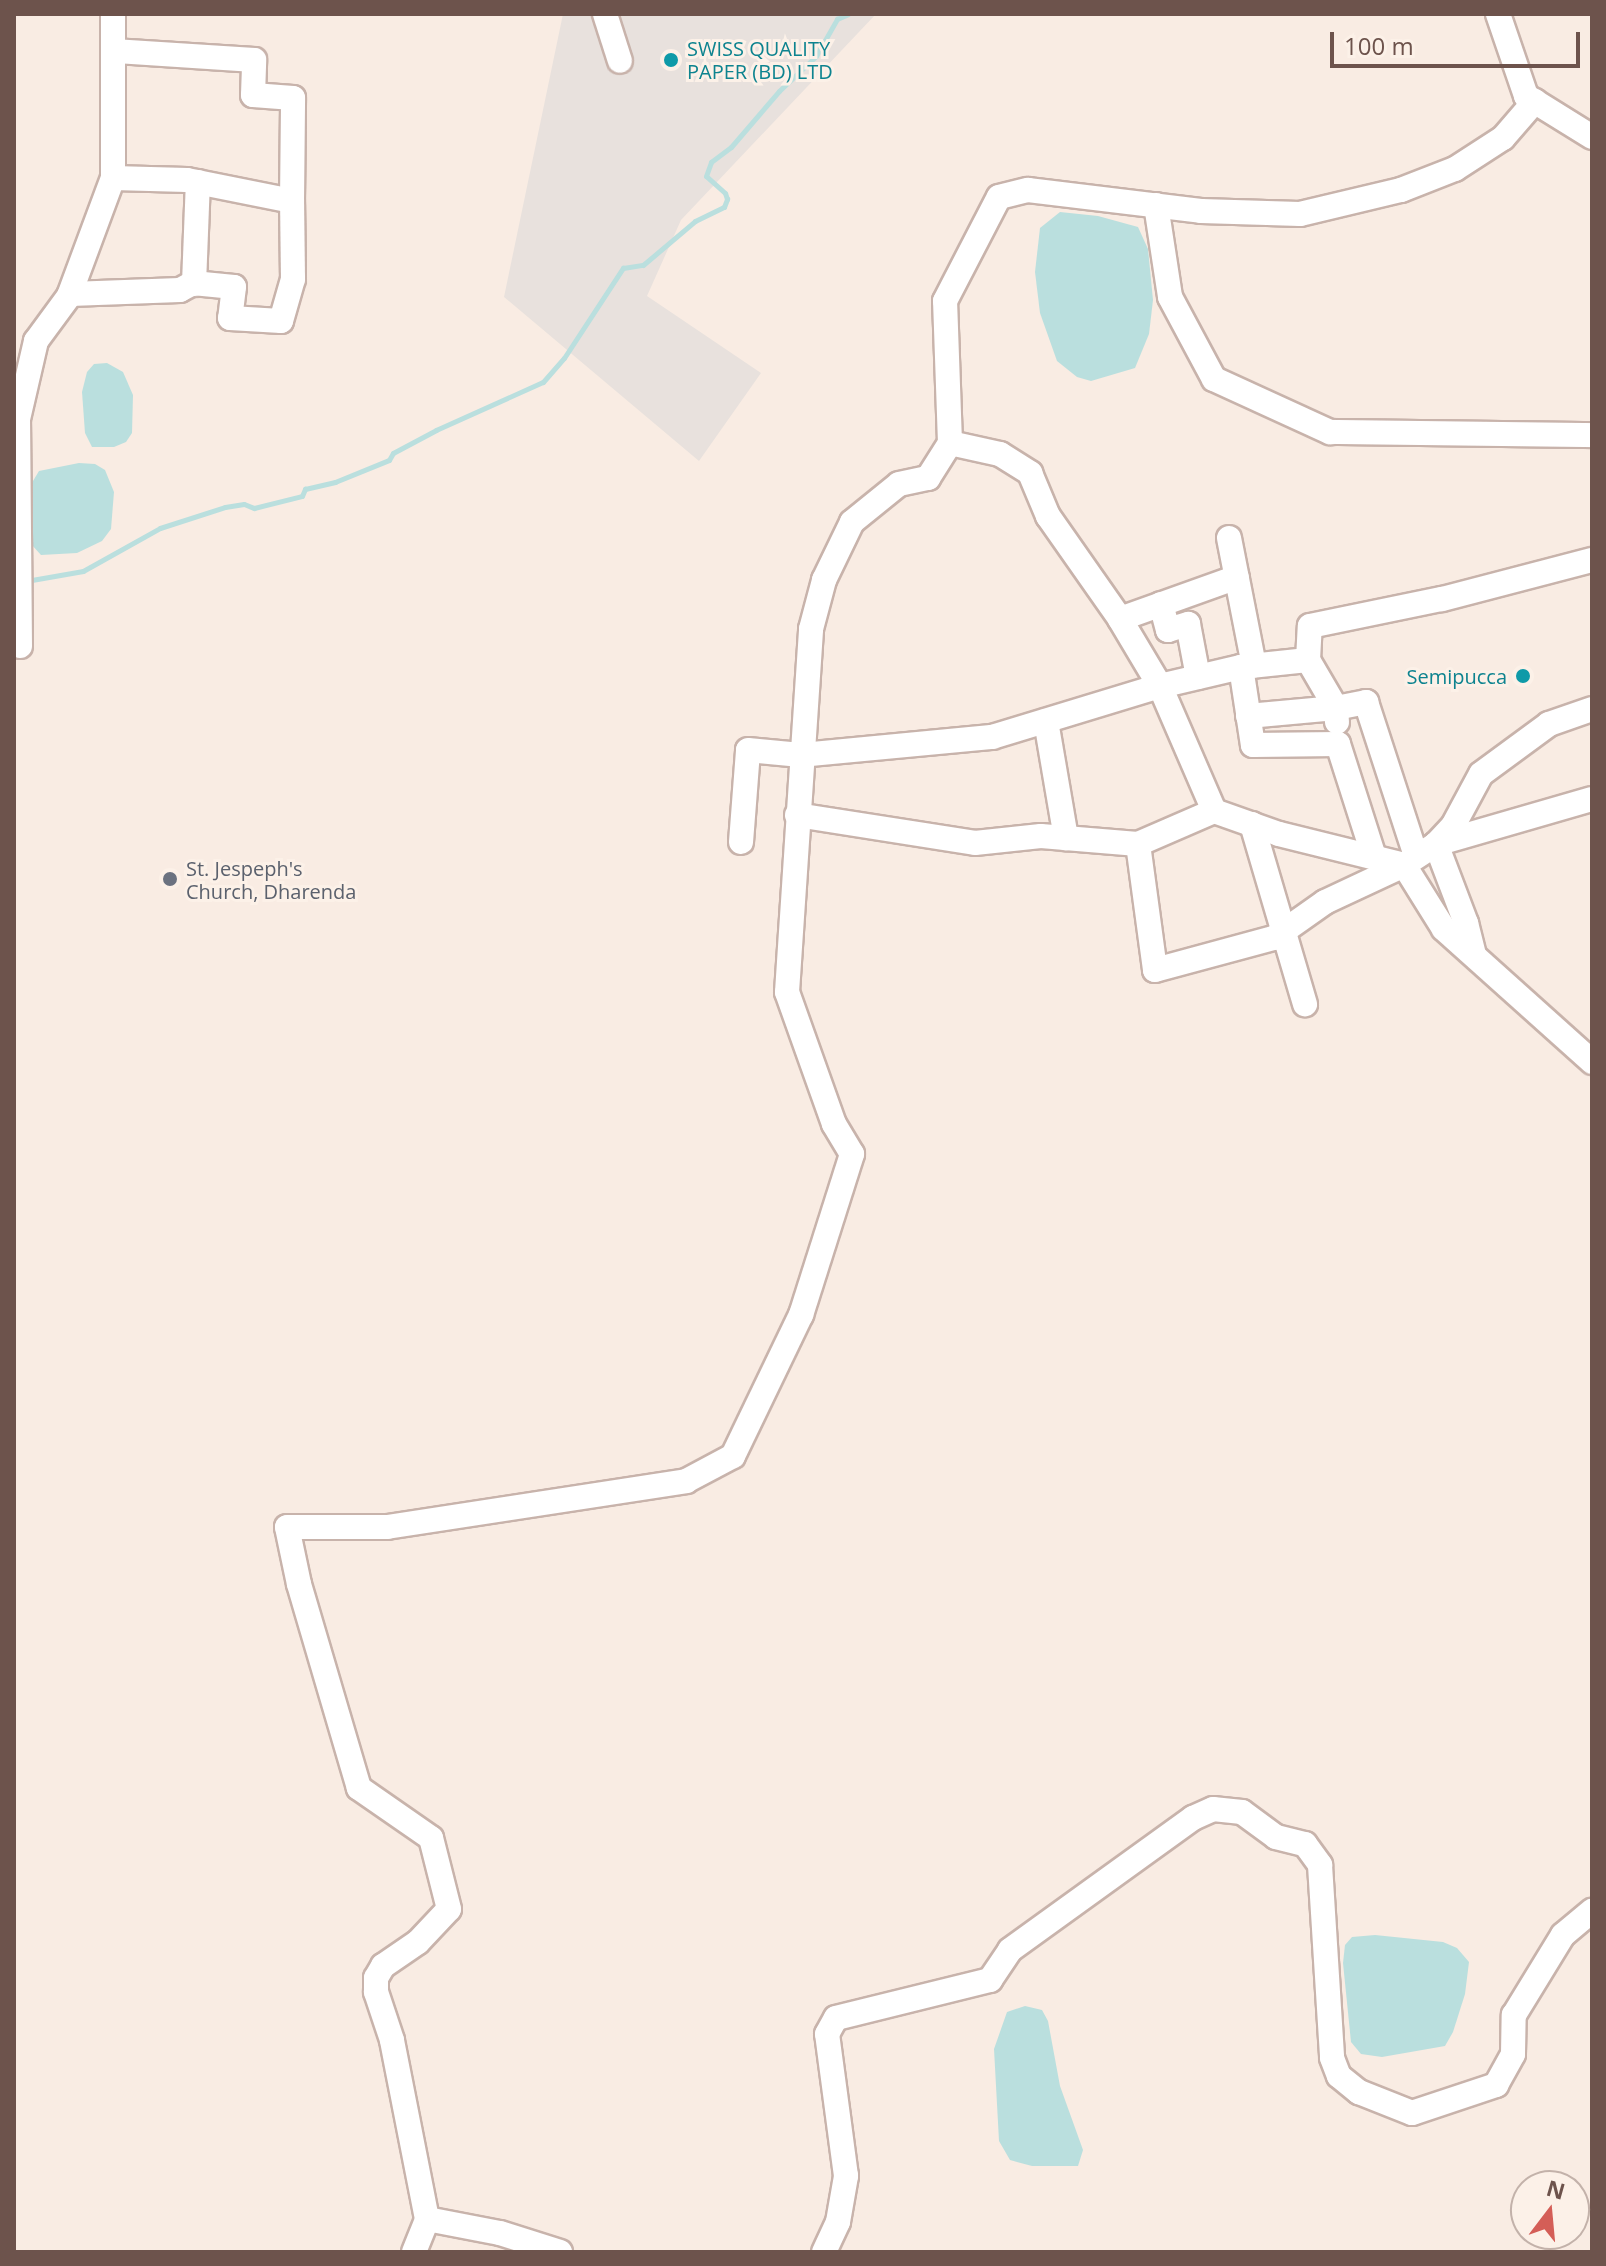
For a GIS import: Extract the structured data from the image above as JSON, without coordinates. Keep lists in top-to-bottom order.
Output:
{
  "places": ["SWISS QUALITY PAPER (BD) LTD", "Semipucca", "St. Jespeph's Church, Dharenda"],
  "scale_bar": "100 m",
  "north": "top"
}
